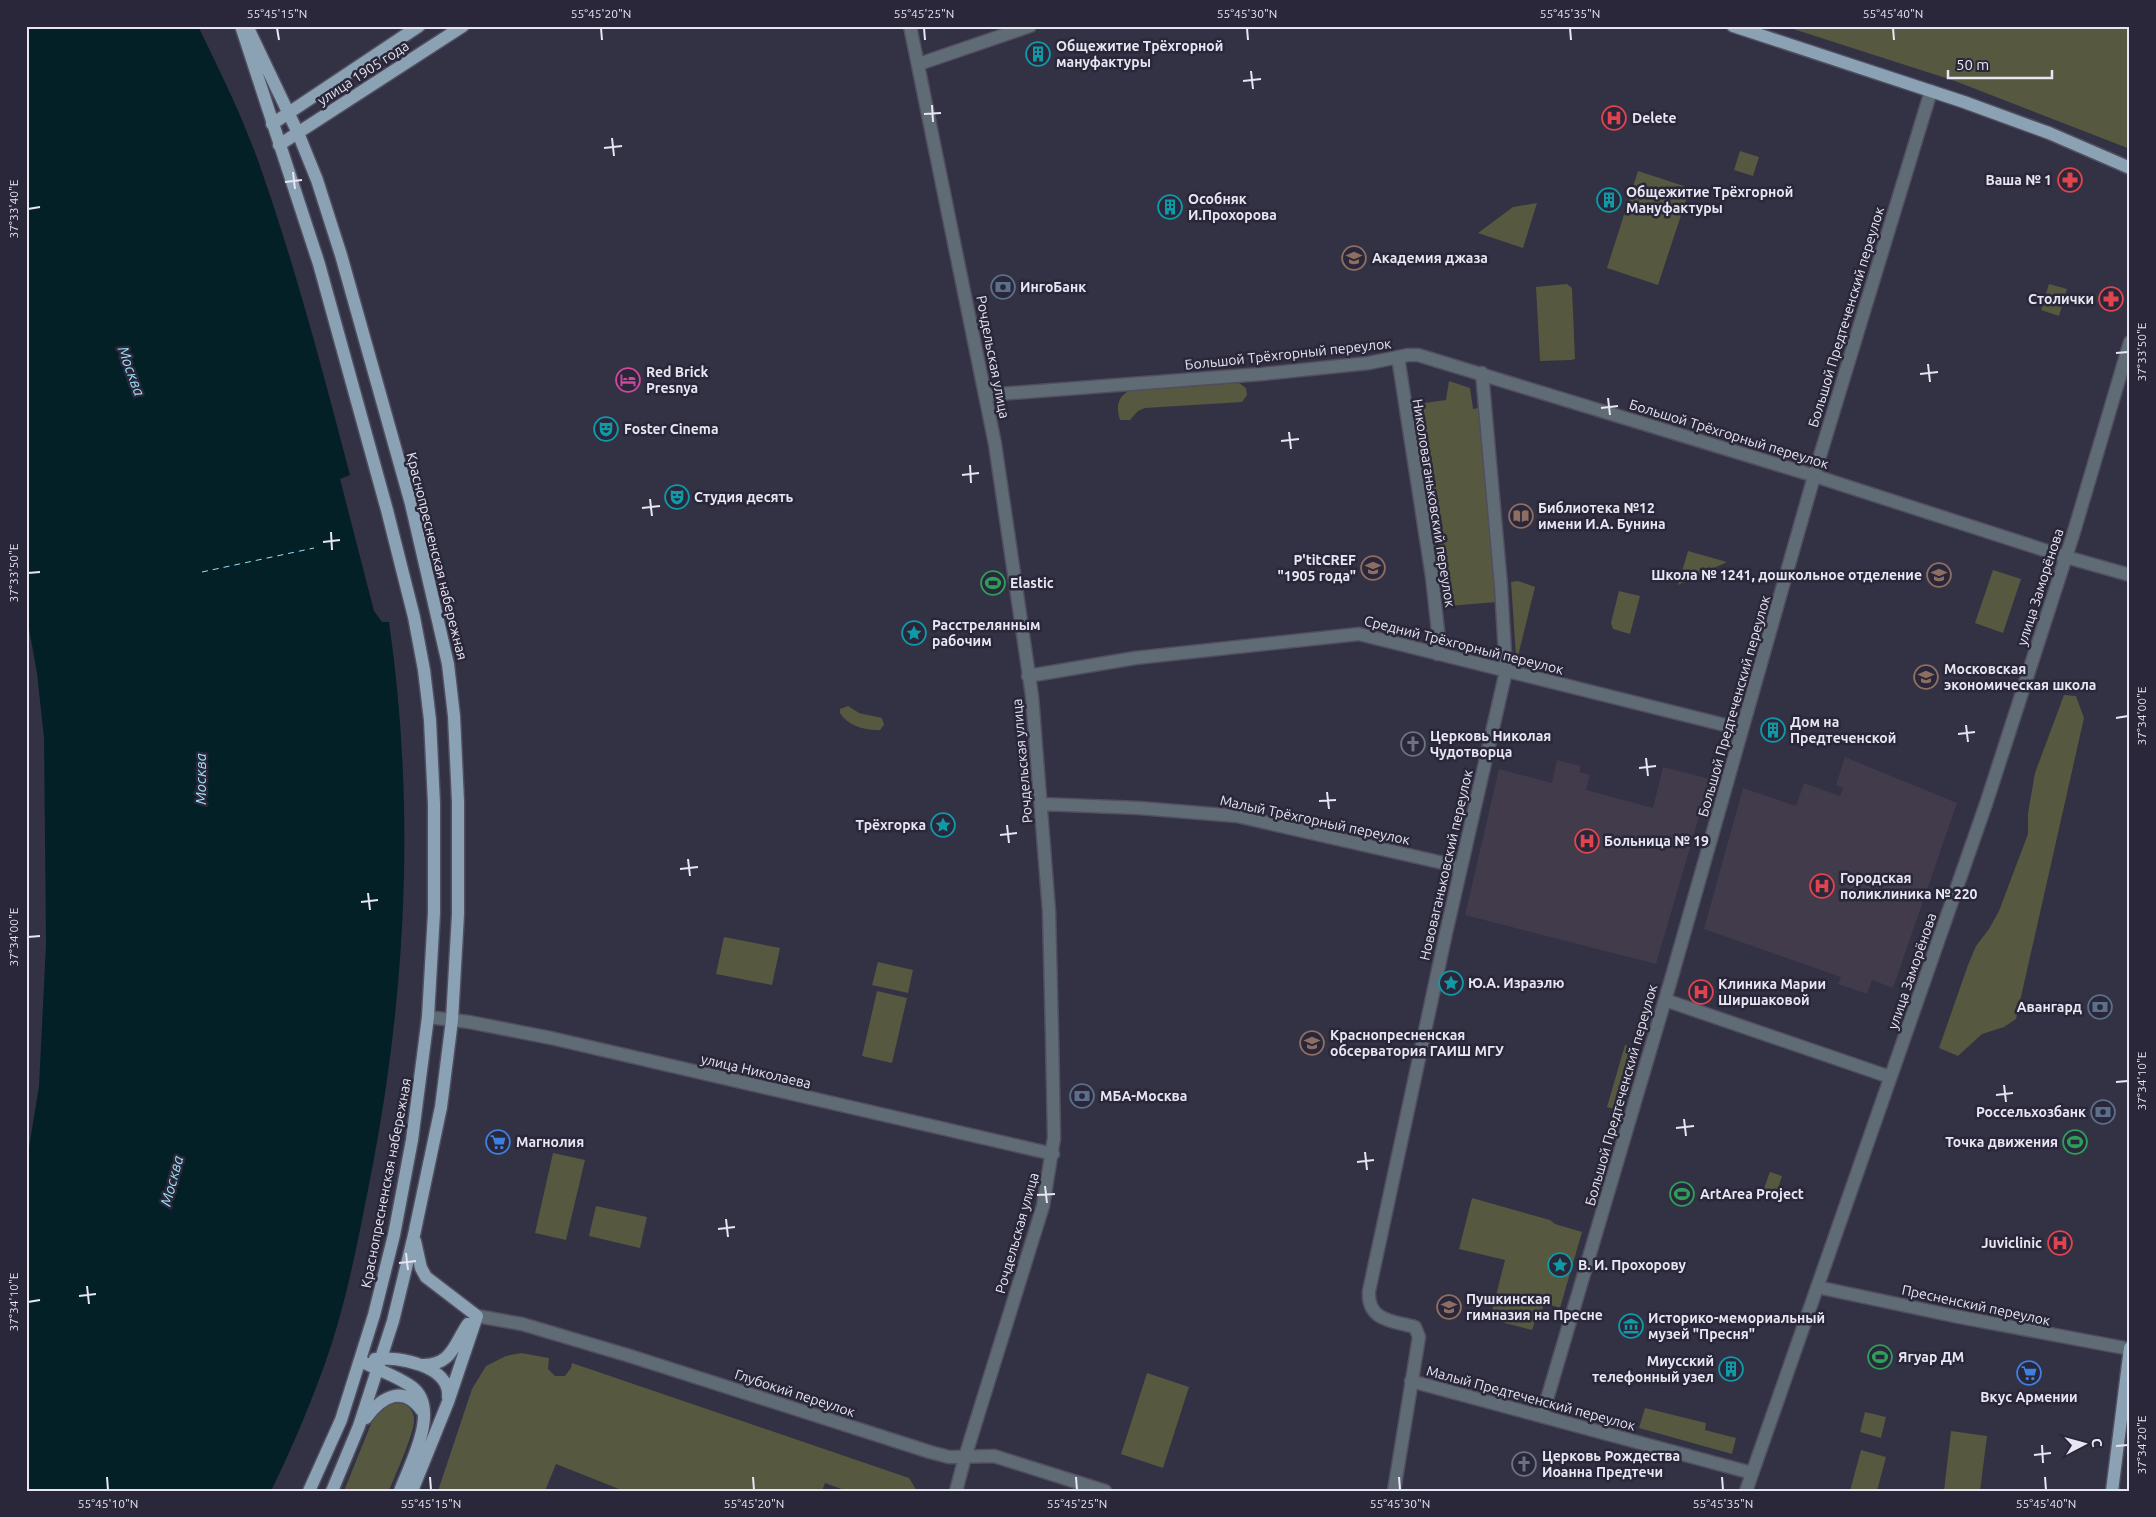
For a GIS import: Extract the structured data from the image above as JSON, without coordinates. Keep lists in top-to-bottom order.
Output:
{
  "streets": {
    "main road": ["улица 1905 года", "Краснопресненская набережная"],
    "street": [
      "Большой Предтеченский переулок",
      "Большой Трёхгорный переулок",
      "Рочдельская улица",
      "Николоваганьковский переулок",
      "улица Заморёнова",
      "Средний Трёхгорный переулок",
      "Малый Трёхгорный переулок",
      "Нововаганьковский переулок",
      "улица Николаева",
      "Пресненский переулок",
      "Глубокий переулок",
      "Малый Предтеченский переулок"
    ]
  },
  "crossings": [
    ["улица 1905 года", "Краснопресненская набережная"],
    ["Большой Предтеченский переулок", "Большой Трёхгорный переулок"],
    ["Большой Предтеченский переулок", "Средний Трёхгорный переулок"],
    ["Большой Предтеченский переулок", "Малый Предтеченский переулок"],
    ["Большой Трёхгорный переулок", "Рочдельская улица"],
    ["Большой Трёхгорный переулок", "Николоваганьковский переулок"],
    ["Большой Трёхгорный переулок", "улица Заморёнова"],
    ["Большой Трёхгорный переулок", "Нововаганьковский переулок"],
    ["Рочдельская улица", "Средний Трёхгорный переулок"],
    ["Рочдельская улица", "Малый Трёхгорный переулок"],
    ["Рочдельская улица", "улица Николаева"],
    ["Рочдельская улица", "Глубокий переулок"],
    ["Николоваганьковский переулок", "Средний Трёхгорный переулок"],
    ["Краснопресненская набережная", "улица Николаева"],
    ["улица Заморёнова", "Пресненский переулок"],
    ["улица Заморёнова", "Малый Предтеченский переулок"],
    ["Средний Трёхгорный переулок", "Нововаганьковский переулок"],
    ["Малый Трёхгорный переулок", "Нововаганьковский переулок"],
    ["Нововаганьковский переулок", "Малый Предтеченский переулок"]
  ],
  "water": ["Москва"],
  "places": {
    "building": [
      "Общежитие Трёхгорной мануфактуры",
      "Общежитие Трёхгорной Мануфактуры",
      "Особняк И.Прохорова",
      "Дом на Предтеченской",
      "Миусский телефонный узел"
    ],
    "hospital": [
      "Delete",
      "Больница № 19",
      "Городская поликлиника № 220",
      "Клиника Марии Ширшаковой",
      "Juviclinic"
    ],
    "pharmacy": ["Ваша № 1", "Столички"],
    "school or university": [
      "Академия джаза",
      "P'titCREF \"1905 года\"",
      "Школа № 1241, дошкольное отделение",
      "Московская экономическая школа",
      "Краснопресненская обсерватория ГАИШ МГУ",
      "Пушкинская гимназия на Пресне"
    ],
    "bank": [
      "ИнгоБанк",
      "Авангард",
      "МБА-Москва",
      "Россельхозбанк"
    ],
    "hotel": ["Red Brick Presnya"],
    "theatre": ["Foster Cinema", "Студия десять"],
    "library": ["Библиотека №12 имени И.А. Бунина"],
    "sports": [
      "Elastic",
      "Точка движения",
      "ArtArea Project",
      "Ягуар ДМ"
    ],
    "place": [
      "Расстрелянным рабочим",
      "Трёхгорка",
      "Ю.А. Израэлю",
      "В. И. Прохорову"
    ],
    "church": ["Церковь Николая Чудотворца", "Церковь Рождества Иоанна Предтечи"],
    "supermarket": ["Магнолия", "Вкус Армении"],
    "museum": ["Историко-мемориальный музей \"Пресня\""]
  },
  "scale_bar": "50 m",
  "north": "right",
  "coordinates": [
    "55°45'15\"N",
    "55°45'20\"N",
    "55°45'25\"N",
    "55°45'30\"N",
    "55°45'35\"N",
    "55°45'40\"N",
    "37°33'40\"E",
    "37°33'50\"E",
    "37°34'00\"E",
    "37°34'10\"E",
    "37°34'20\"E",
    "55°45'10\"N"
  ]
}
